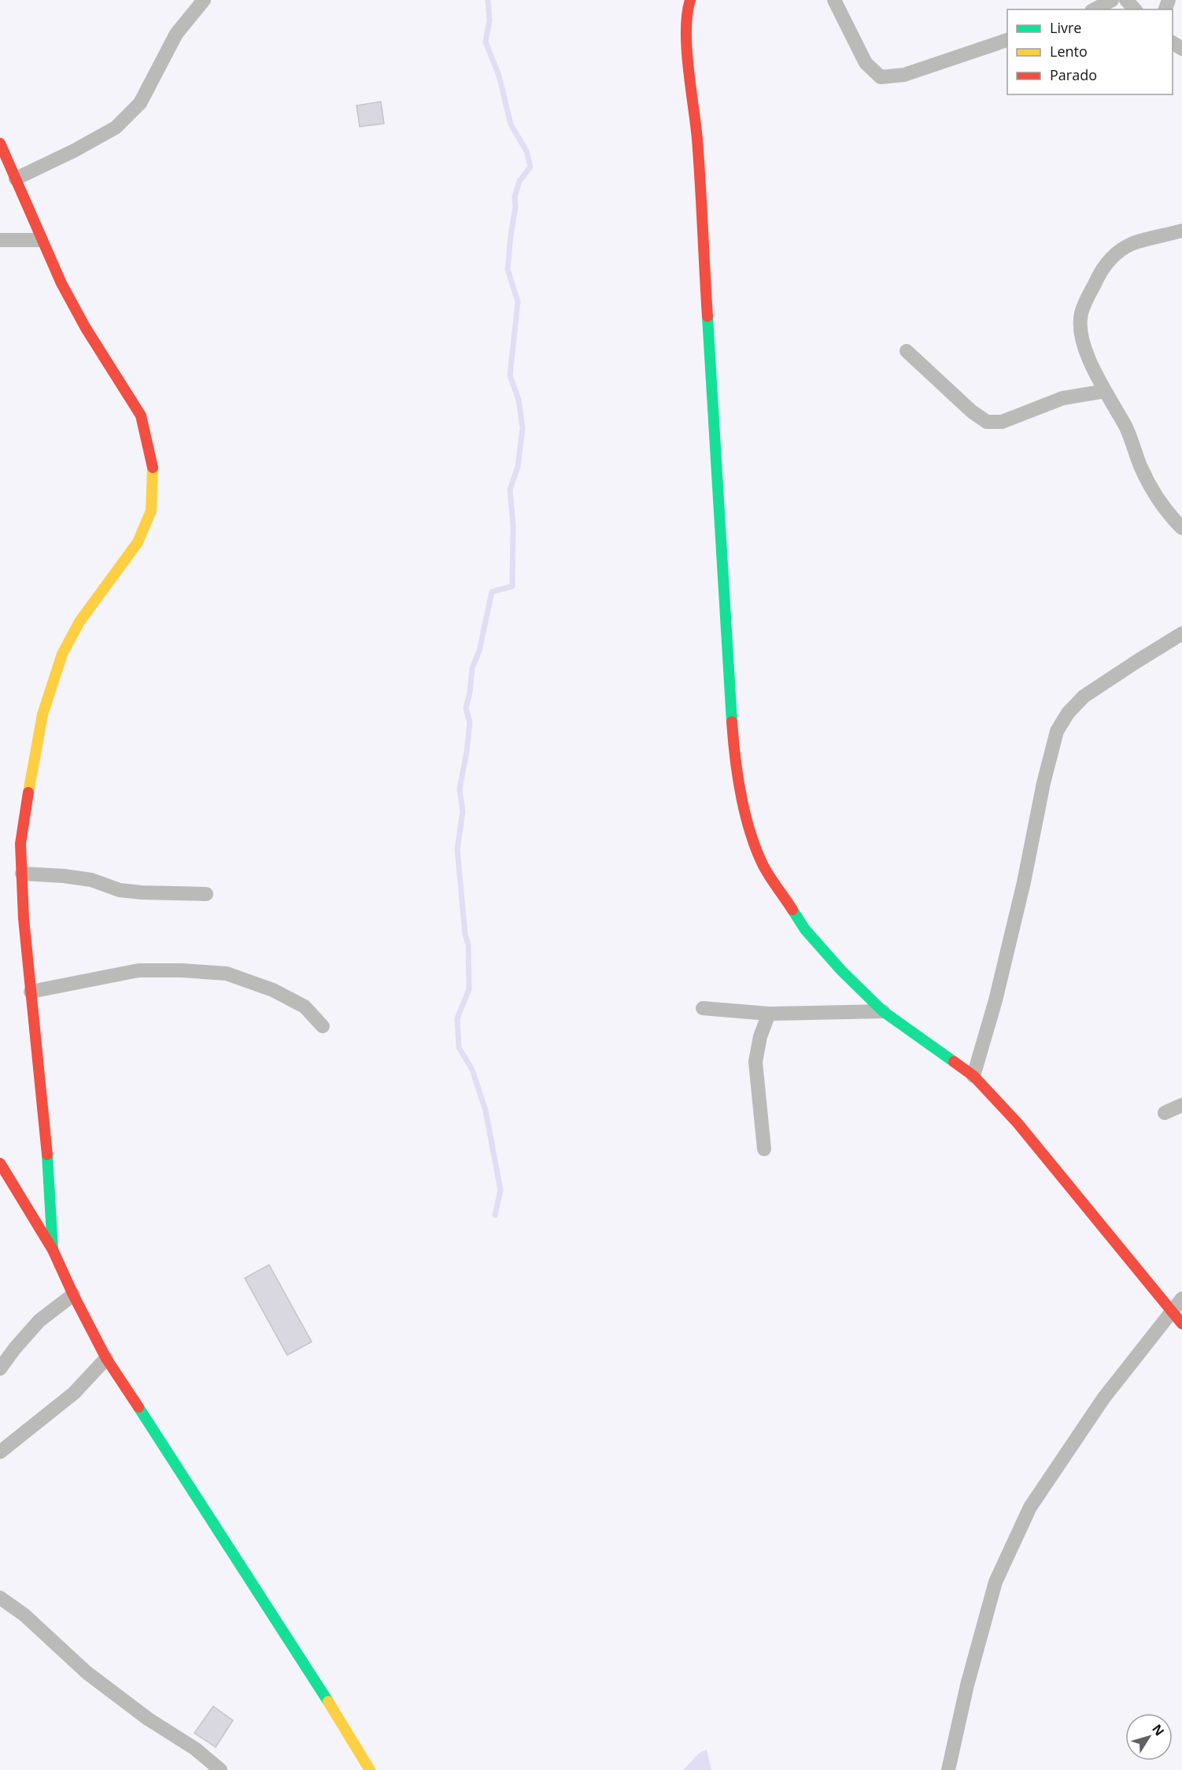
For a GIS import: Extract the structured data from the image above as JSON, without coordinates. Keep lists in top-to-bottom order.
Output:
{
  "legend": ["Livre", "Lento", "Parado"],
  "north": "top right"
}
